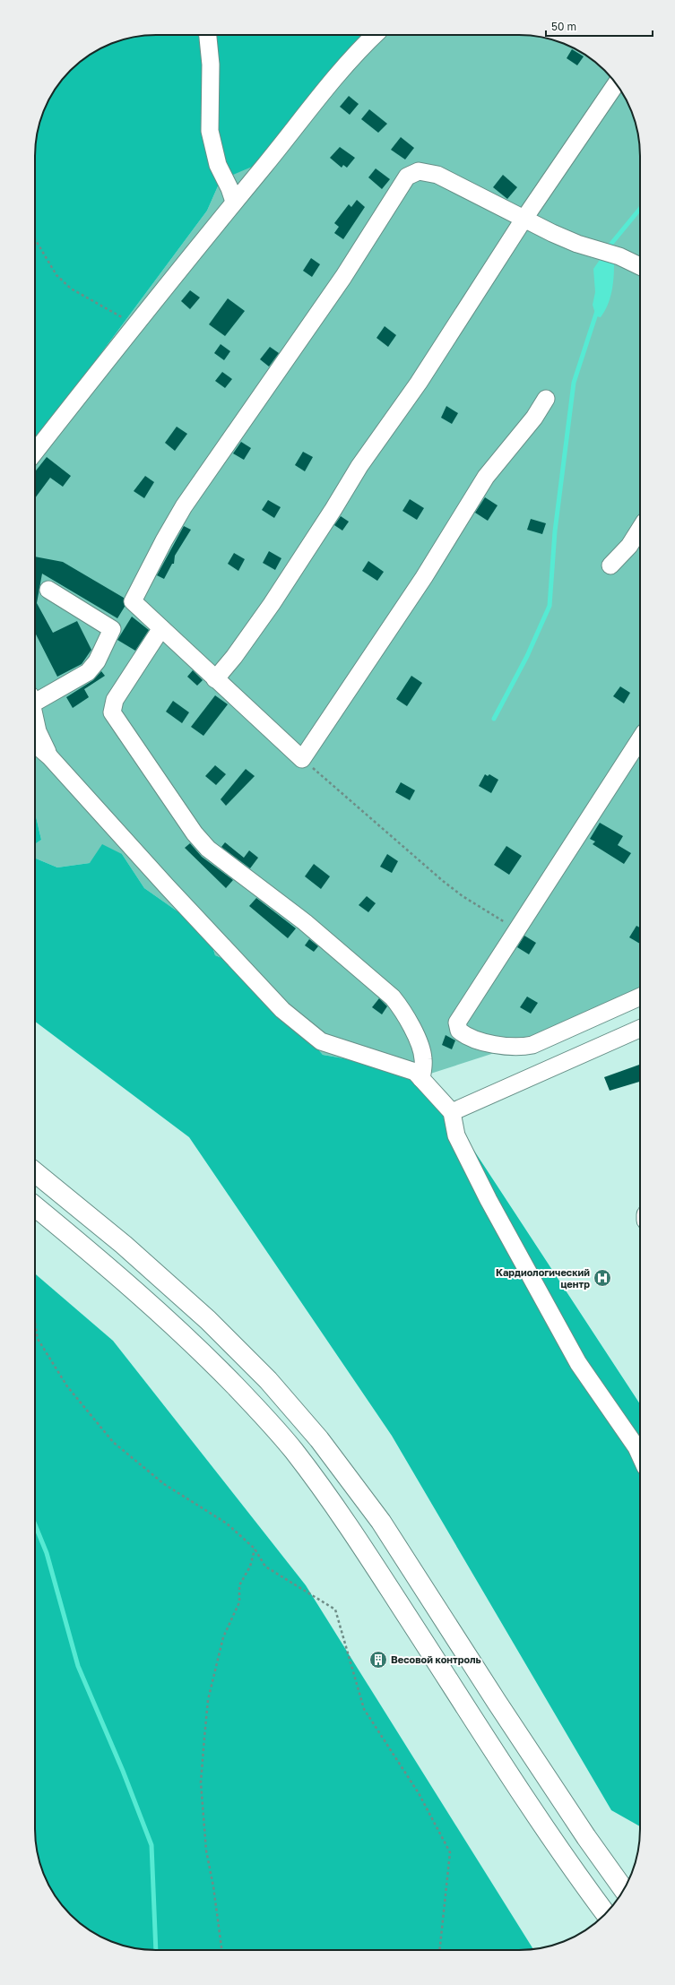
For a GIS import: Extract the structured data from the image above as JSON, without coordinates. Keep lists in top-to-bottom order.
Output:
{
  "places": {
    "hospital": ["Кардиологический центр"],
    "building": ["Весовой контроль"]
  },
  "scale_bar": "50 m"
}
